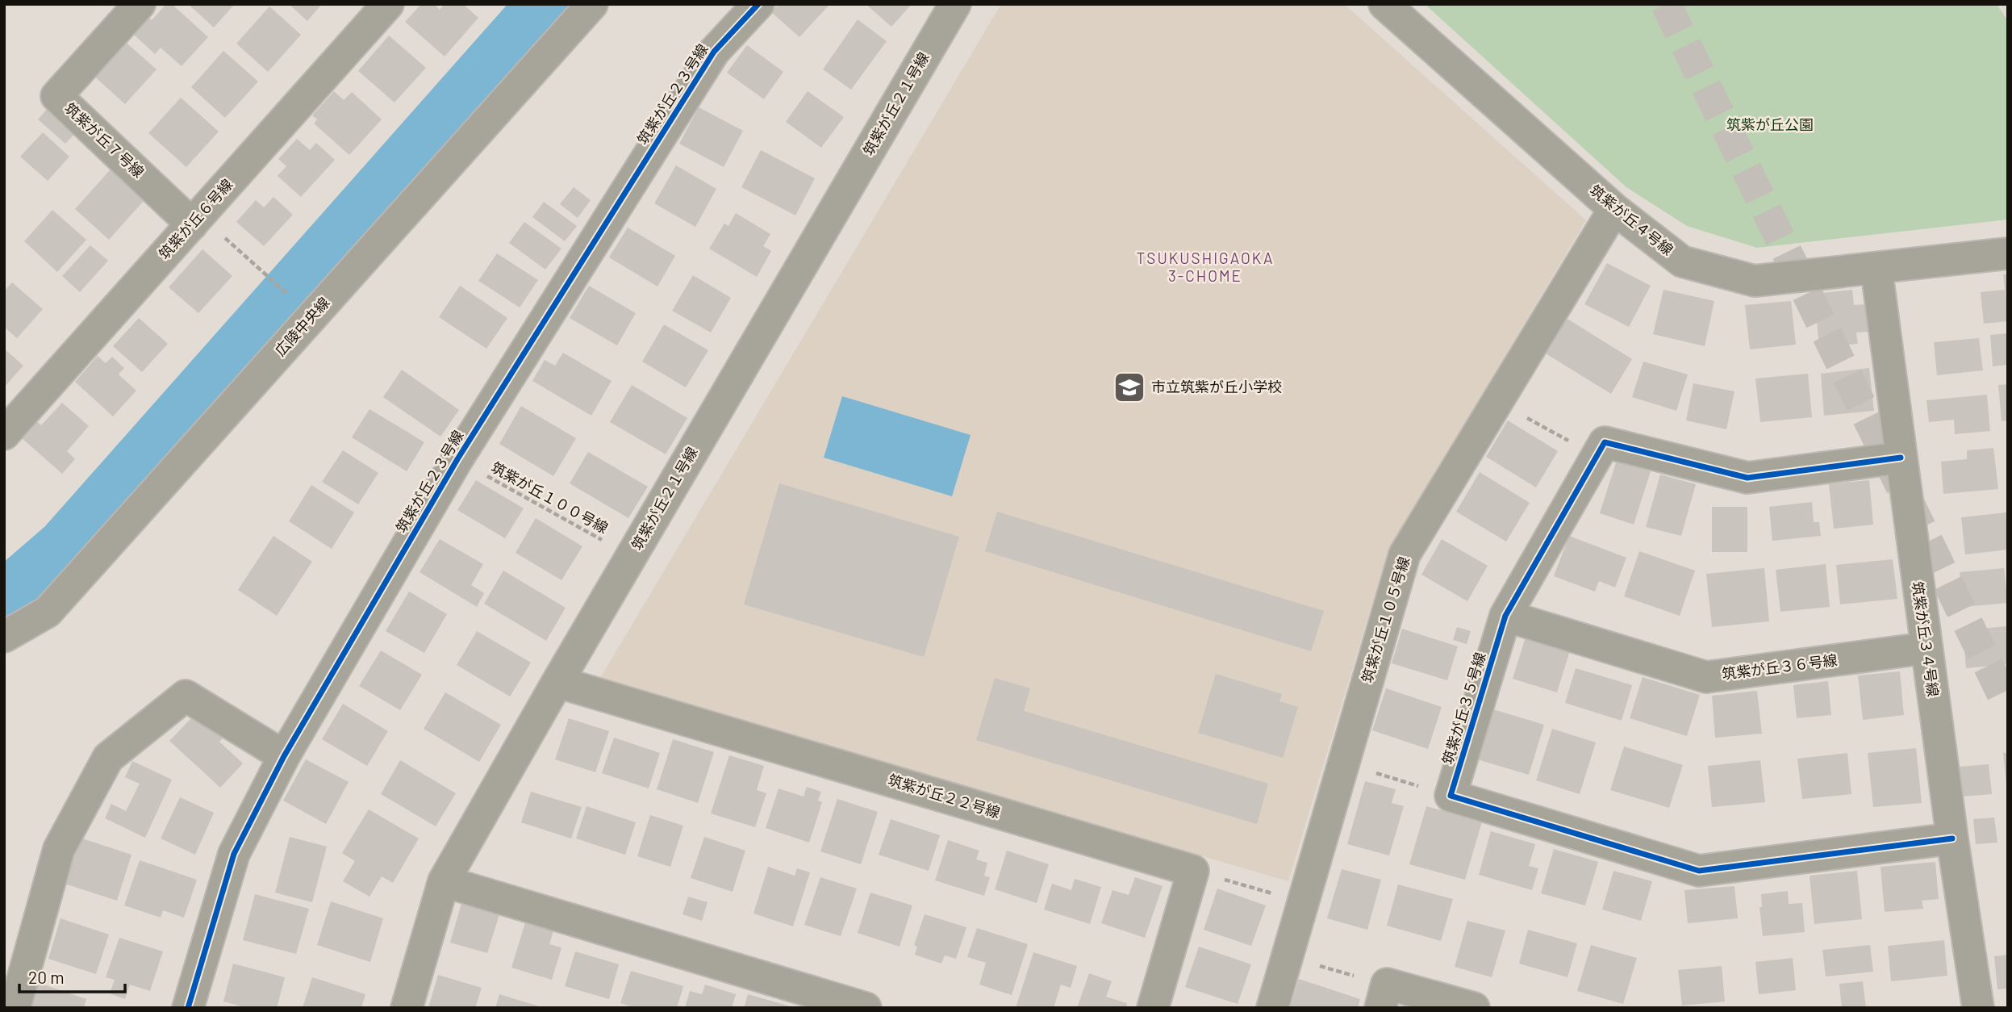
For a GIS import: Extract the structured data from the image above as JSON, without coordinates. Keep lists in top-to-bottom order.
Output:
{
  "streets": {
    "street": [
      "筑紫が丘２３号線",
      "筑紫が丘２１号線",
      "筑紫が丘７号線",
      "筑紫が丘６号線",
      "筑紫が丘４号線",
      "広陵中央線",
      "筑紫が丘１０５号線",
      "筑紫が丘３４号線",
      "筑紫が丘３６号線",
      "筑紫が丘３５号線",
      "筑紫が丘２２号線"
    ],
    "path": ["筑紫が丘１００号線"]
  },
  "crossings": [
    ["筑紫が丘２３号線", "筑紫が丘１００号線"],
    ["筑紫が丘２１号線", "筑紫が丘１００号線"],
    ["筑紫が丘２１号線", "筑紫が丘２２号線"],
    ["筑紫が丘７号線", "筑紫が丘６号線"],
    ["筑紫が丘４号線", "筑紫が丘１０５号線"],
    ["筑紫が丘４号線", "筑紫が丘３４号線"],
    ["筑紫が丘３４号線", "筑紫が丘３６号線"],
    ["筑紫が丘３６号線", "筑紫が丘３５号線"]
  ],
  "districts": ["TSUKUSHIGAOKA 3-CHOME"],
  "parks": ["筑紫が丘公園"],
  "places": {
    "school or university": ["市立筑紫が丘小学校"]
  },
  "scale_bar": "20 m"
}
